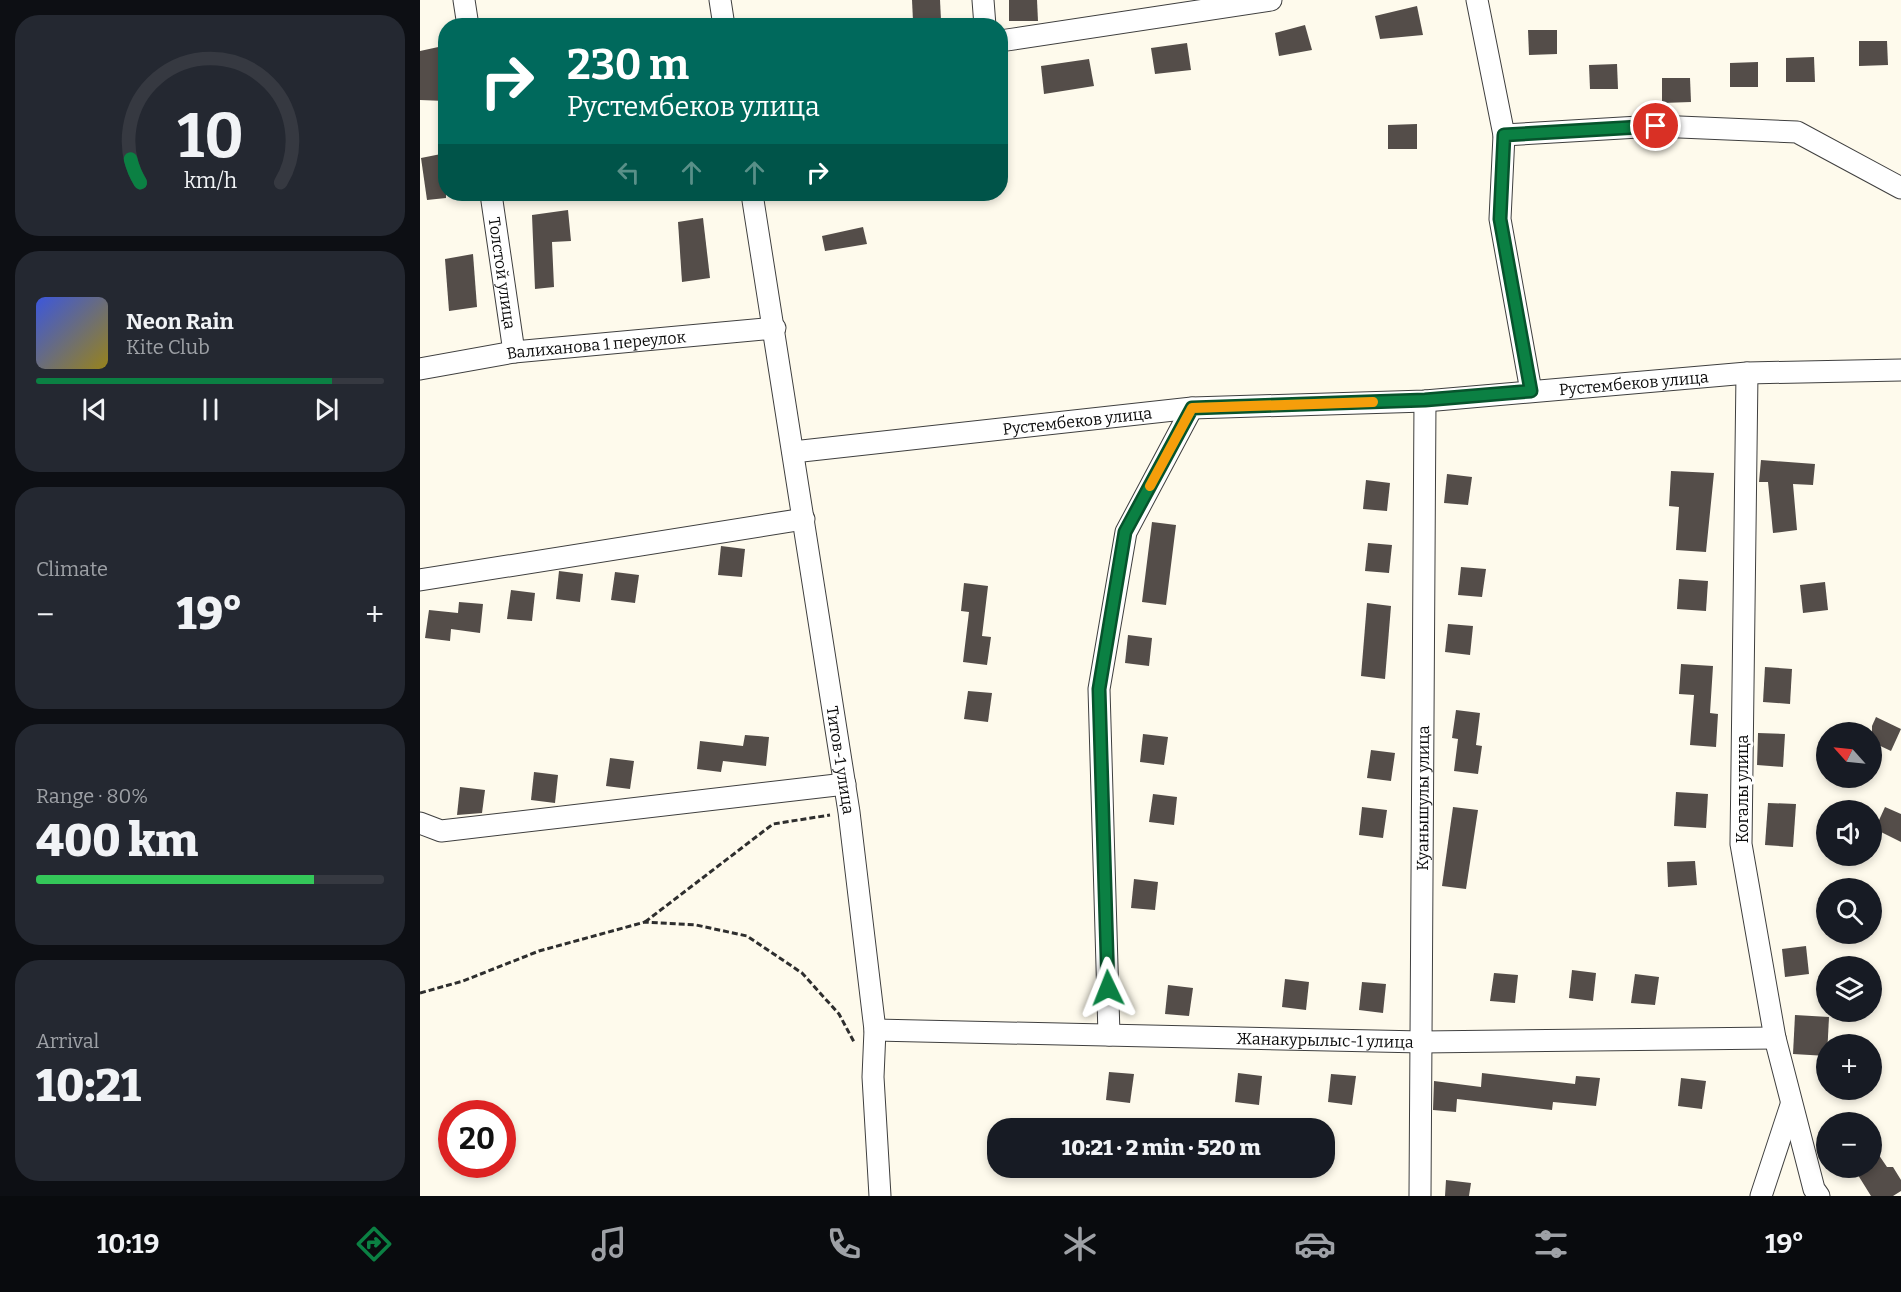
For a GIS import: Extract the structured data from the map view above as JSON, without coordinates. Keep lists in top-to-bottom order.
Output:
{
  "streets": {
    "street": [
      "Толстой улица",
      "Валиханова 1 переулок",
      "Рустембеков улица",
      "Титов-1 улица",
      "Когалы улица",
      "Куанышулы улица",
      "Жанакурылыс-1 улица"
    ]
  },
  "crossings": [
    ["Толстой улица", "Валиханова 1 переулок"],
    ["Валиханова 1 переулок", "Титов-1 улица"],
    ["Рустембеков улица", "Титов-1 улица"],
    ["Рустембеков улица", "Когалы улица"],
    ["Рустембеков улица", "Куанышулы улица"],
    ["Титов-1 улица", "Жанакурылыс-1 улица"],
    ["Когалы улица", "Жанакурылыс-1 улица"],
    ["Куанышулы улица", "Жанакурылыс-1 улица"]
  ],
  "north": "top left",
  "page": {
    "turn": ["230 m", "Рустембеков улица"],
    "song": ["Neon Rain", "Kite Club"],
    "tile": [
      "Climate",
      ["Range · 80%", "400 km"],
      ["Arrival", "10:21"]
    ],
    "heat": ["−", "19°", "+"],
    "map_buttons": ["+", "−"],
    "limit": "20",
    "trip": "10:21 · 2 min · 520 m",
    "tabs": ["10:19", "19°"],
    "gauge": ["10", "km/h"]
  }
}
